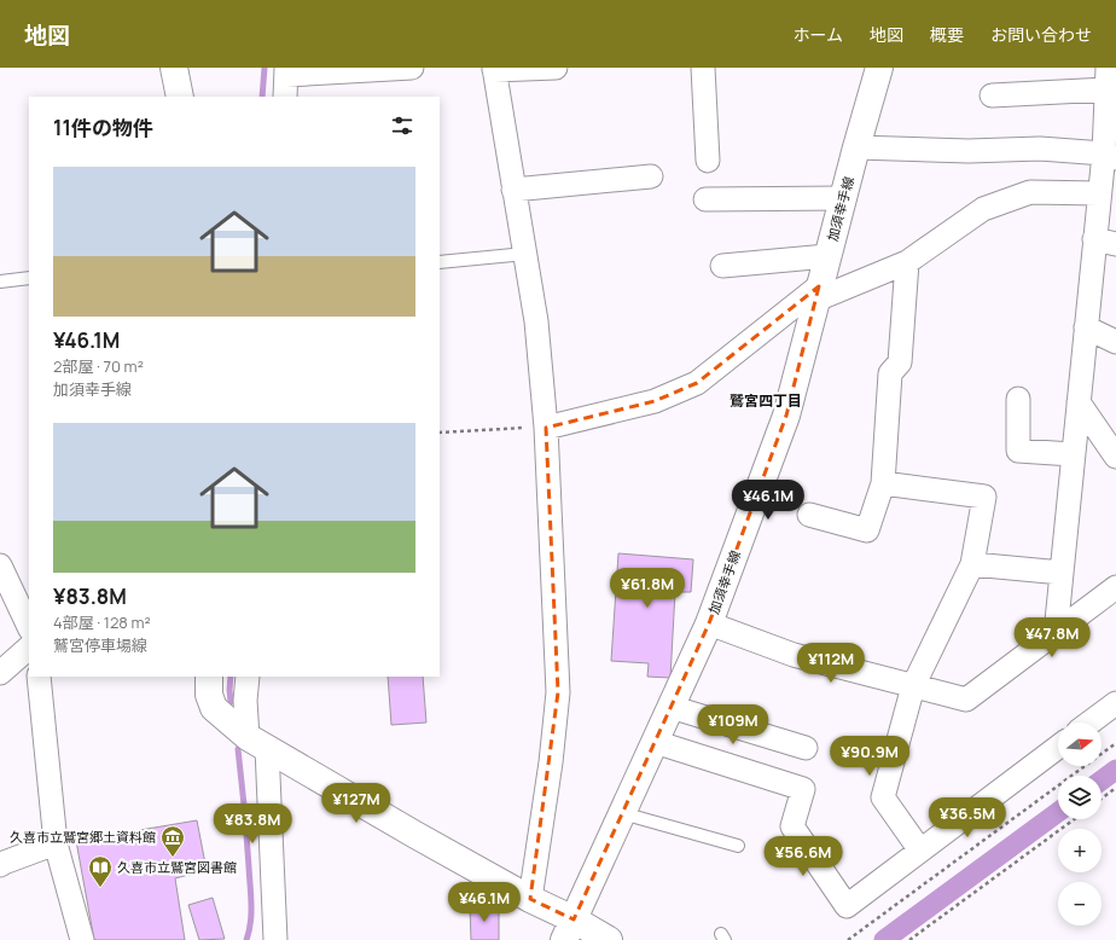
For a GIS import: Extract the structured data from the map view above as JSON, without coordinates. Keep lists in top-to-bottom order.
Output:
{
  "streets": {
    "main road": ["加須幸手線"]
  },
  "districts": ["鷲宮四丁目"],
  "places": {
    "museum": ["久喜市立鷲宮郷土資料館"],
    "library": ["久喜市立鷲宮図書館"]
  },
  "north": "right",
  "page": {
    "header": "地図",
    "nav": [
      "ホーム",
      "地図",
      "概要",
      "お問い合わせ"
    ],
    "heading": "11件の物件",
    "list": [
      {
        "name": "¥46.1M",
        "note": "2部屋 · 70 m² · 加須幸手線"
      },
      {
        "name": "¥83.8M",
        "note": "4部屋 · 128 m² · 鷲宮停車場線"
      }
    ],
    "price": [
      "¥46.1M",
      "¥61.8M",
      "¥47.8M",
      "¥112M",
      "¥109M",
      "¥90.9M",
      "¥127M",
      "¥36.5M",
      "¥83.8M",
      "¥56.6M",
      "¥46.1M"
    ],
    "map_buttons": ["+", "−"]
  }
}
